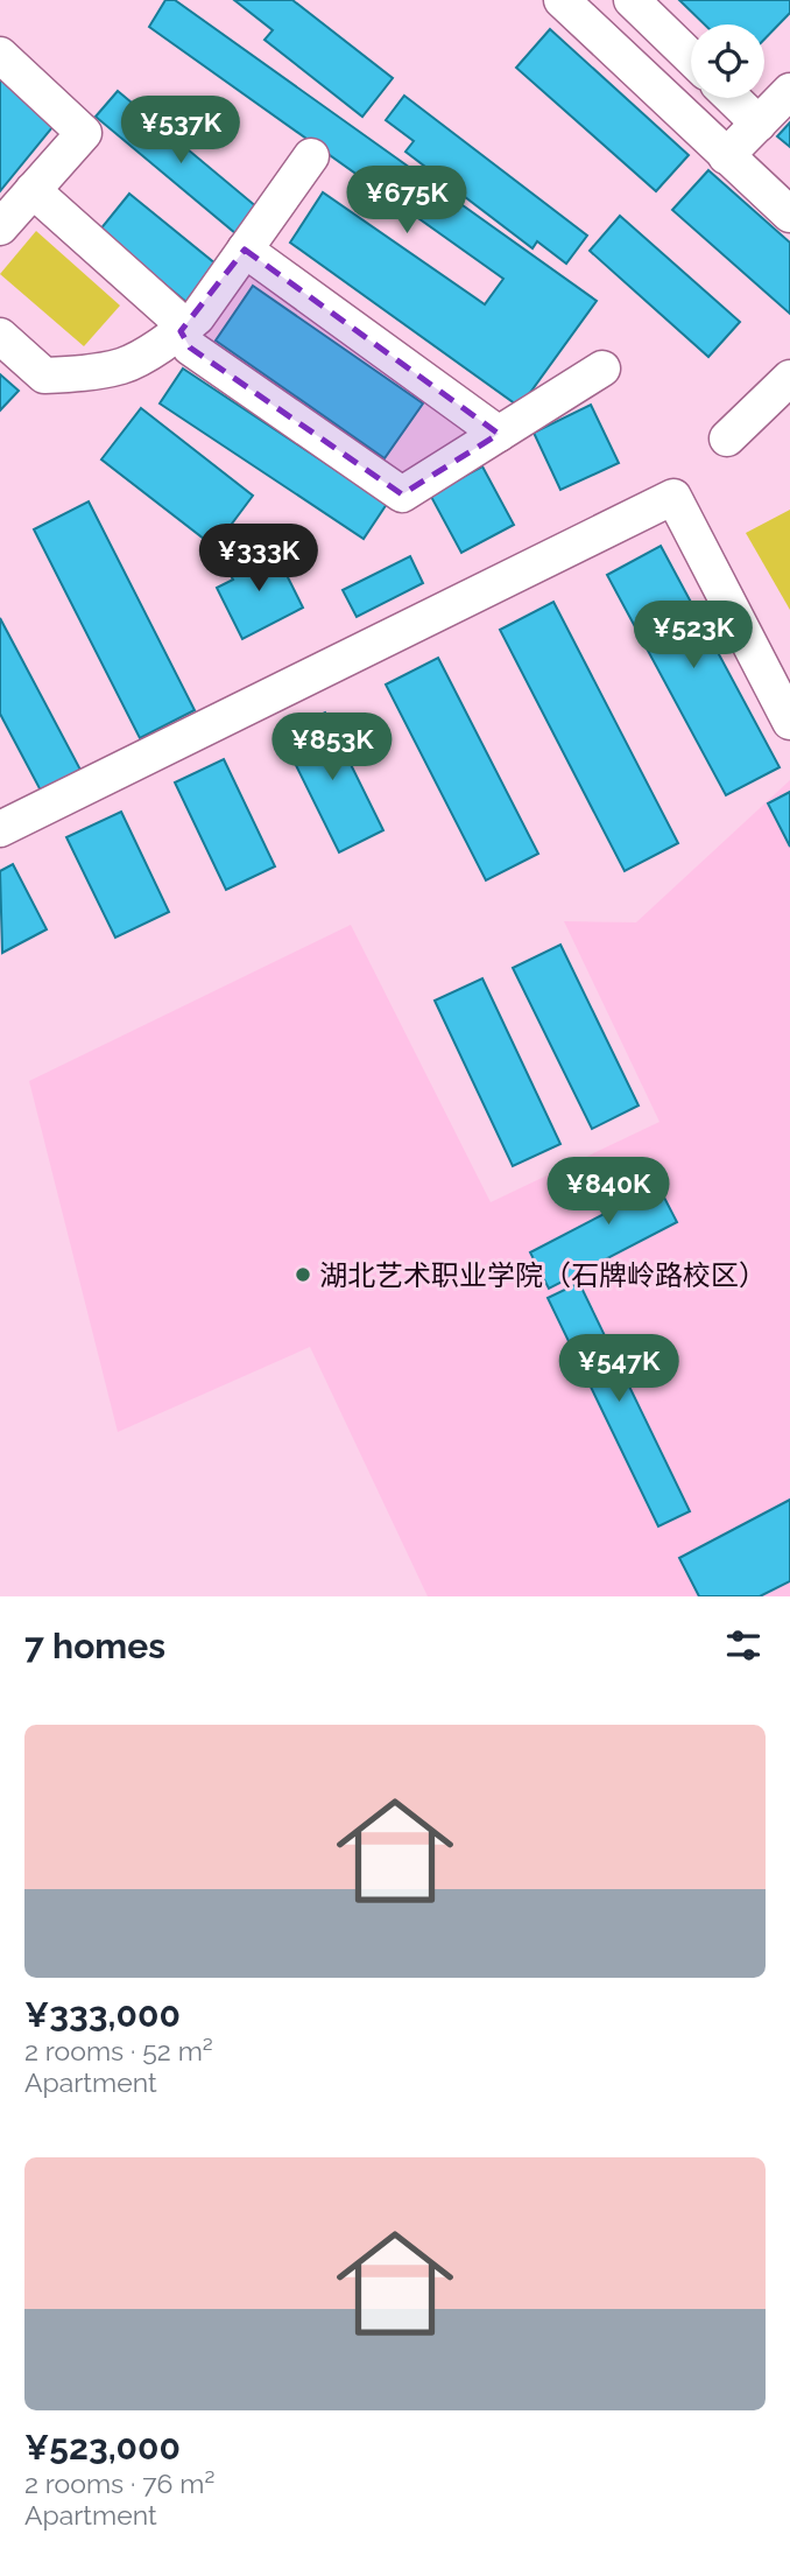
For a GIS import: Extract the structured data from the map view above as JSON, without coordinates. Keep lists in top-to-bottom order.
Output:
{
  "places": ["湖北艺术职业学院（石牌岭路校区）"],
  "page": {
    "price": [
      "¥537K",
      "¥675K",
      "¥333K",
      "¥523K",
      "¥853K",
      "¥840K",
      "¥547K"
    ],
    "heading": "7 homes",
    "list": [
      {
        "name": "¥333,000",
        "note": "2 rooms · 52 m² · Apartment"
      },
      {
        "name": "¥523,000",
        "note": "2 rooms · 76 m² · Apartment"
      }
    ]
  }
}
